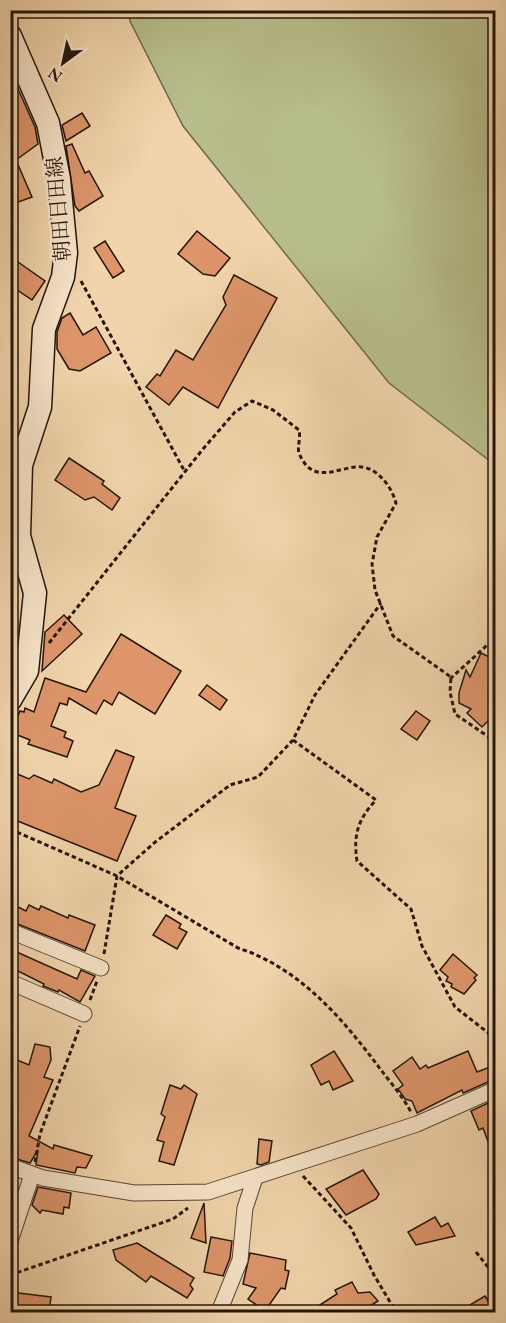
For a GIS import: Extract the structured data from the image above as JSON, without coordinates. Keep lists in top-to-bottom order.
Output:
{
  "streets": {
    "main road": ["朝田日田線"]
  },
  "north": "bottom left"
}
